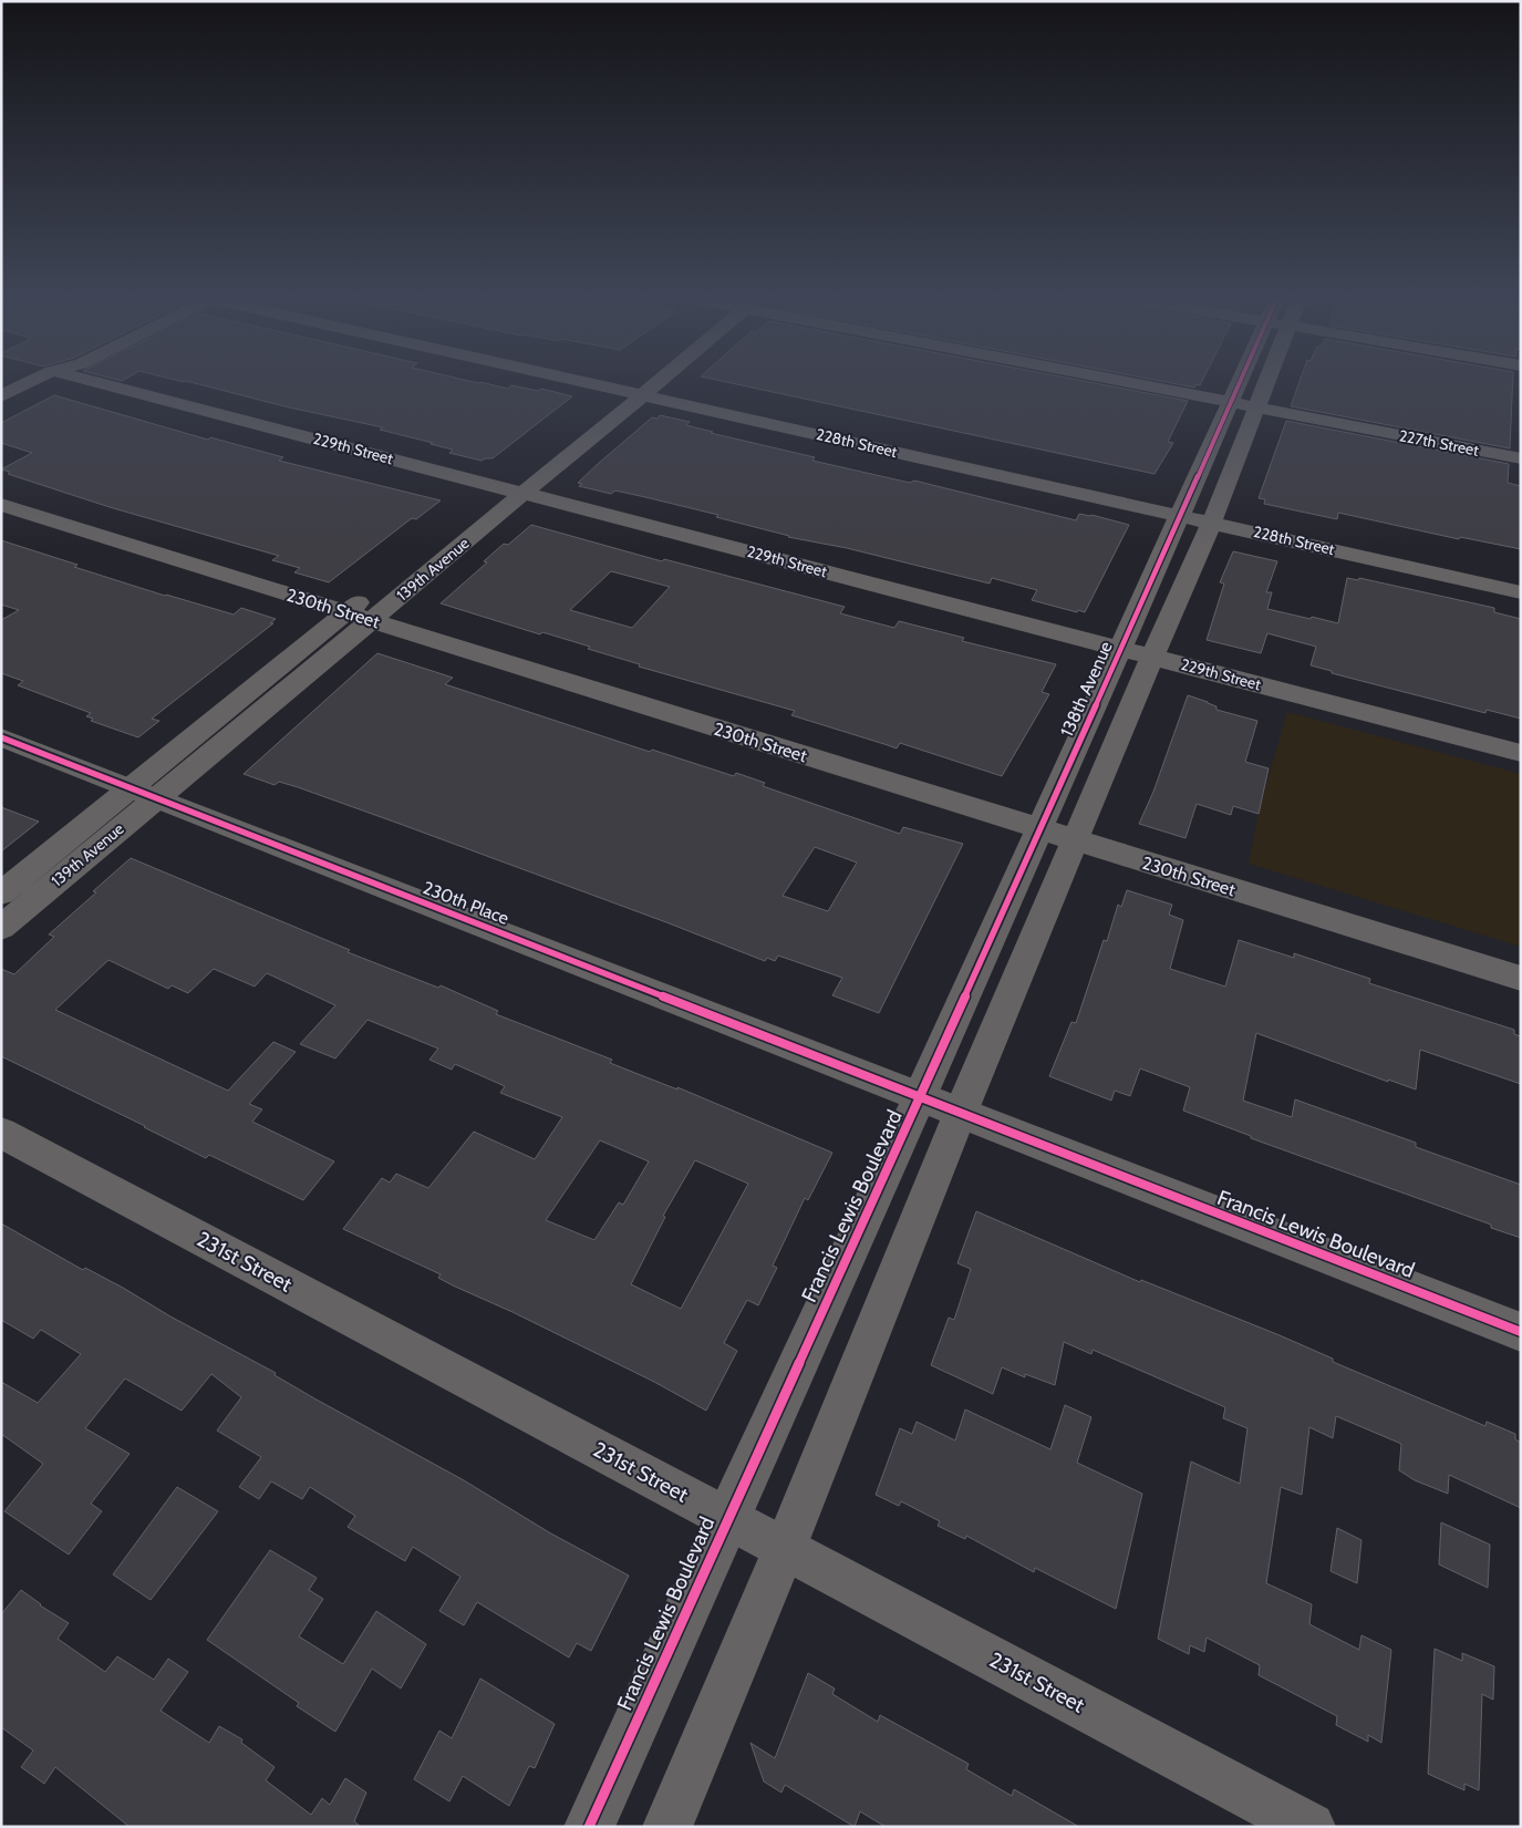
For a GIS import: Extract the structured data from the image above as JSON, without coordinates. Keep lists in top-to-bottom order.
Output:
{
  "streets": {
    "street": [
      "228th Street",
      "227th Street",
      "229th Street",
      "139th Avenue",
      "230th Street",
      "138th Avenue",
      "230th Place",
      "Francis Lewis Boulevard",
      "231st Street"
    ]
  },
  "crossings": [
    ["228th Street", "139th Avenue"],
    ["228th Street", "138th Avenue"],
    ["227th Street", "138th Avenue"],
    ["229th Street", "139th Avenue"],
    ["229th Street", "138th Avenue"],
    ["139th Avenue", "230th Street"],
    ["139th Avenue", "230th Place"],
    ["230th Street", "138th Avenue"],
    ["138th Avenue", "230th Place"],
    ["138th Avenue", "Francis Lewis Boulevard"],
    ["230th Place", "Francis Lewis Boulevard"],
    ["Francis Lewis Boulevard", "231st Street"]
  ]
}
